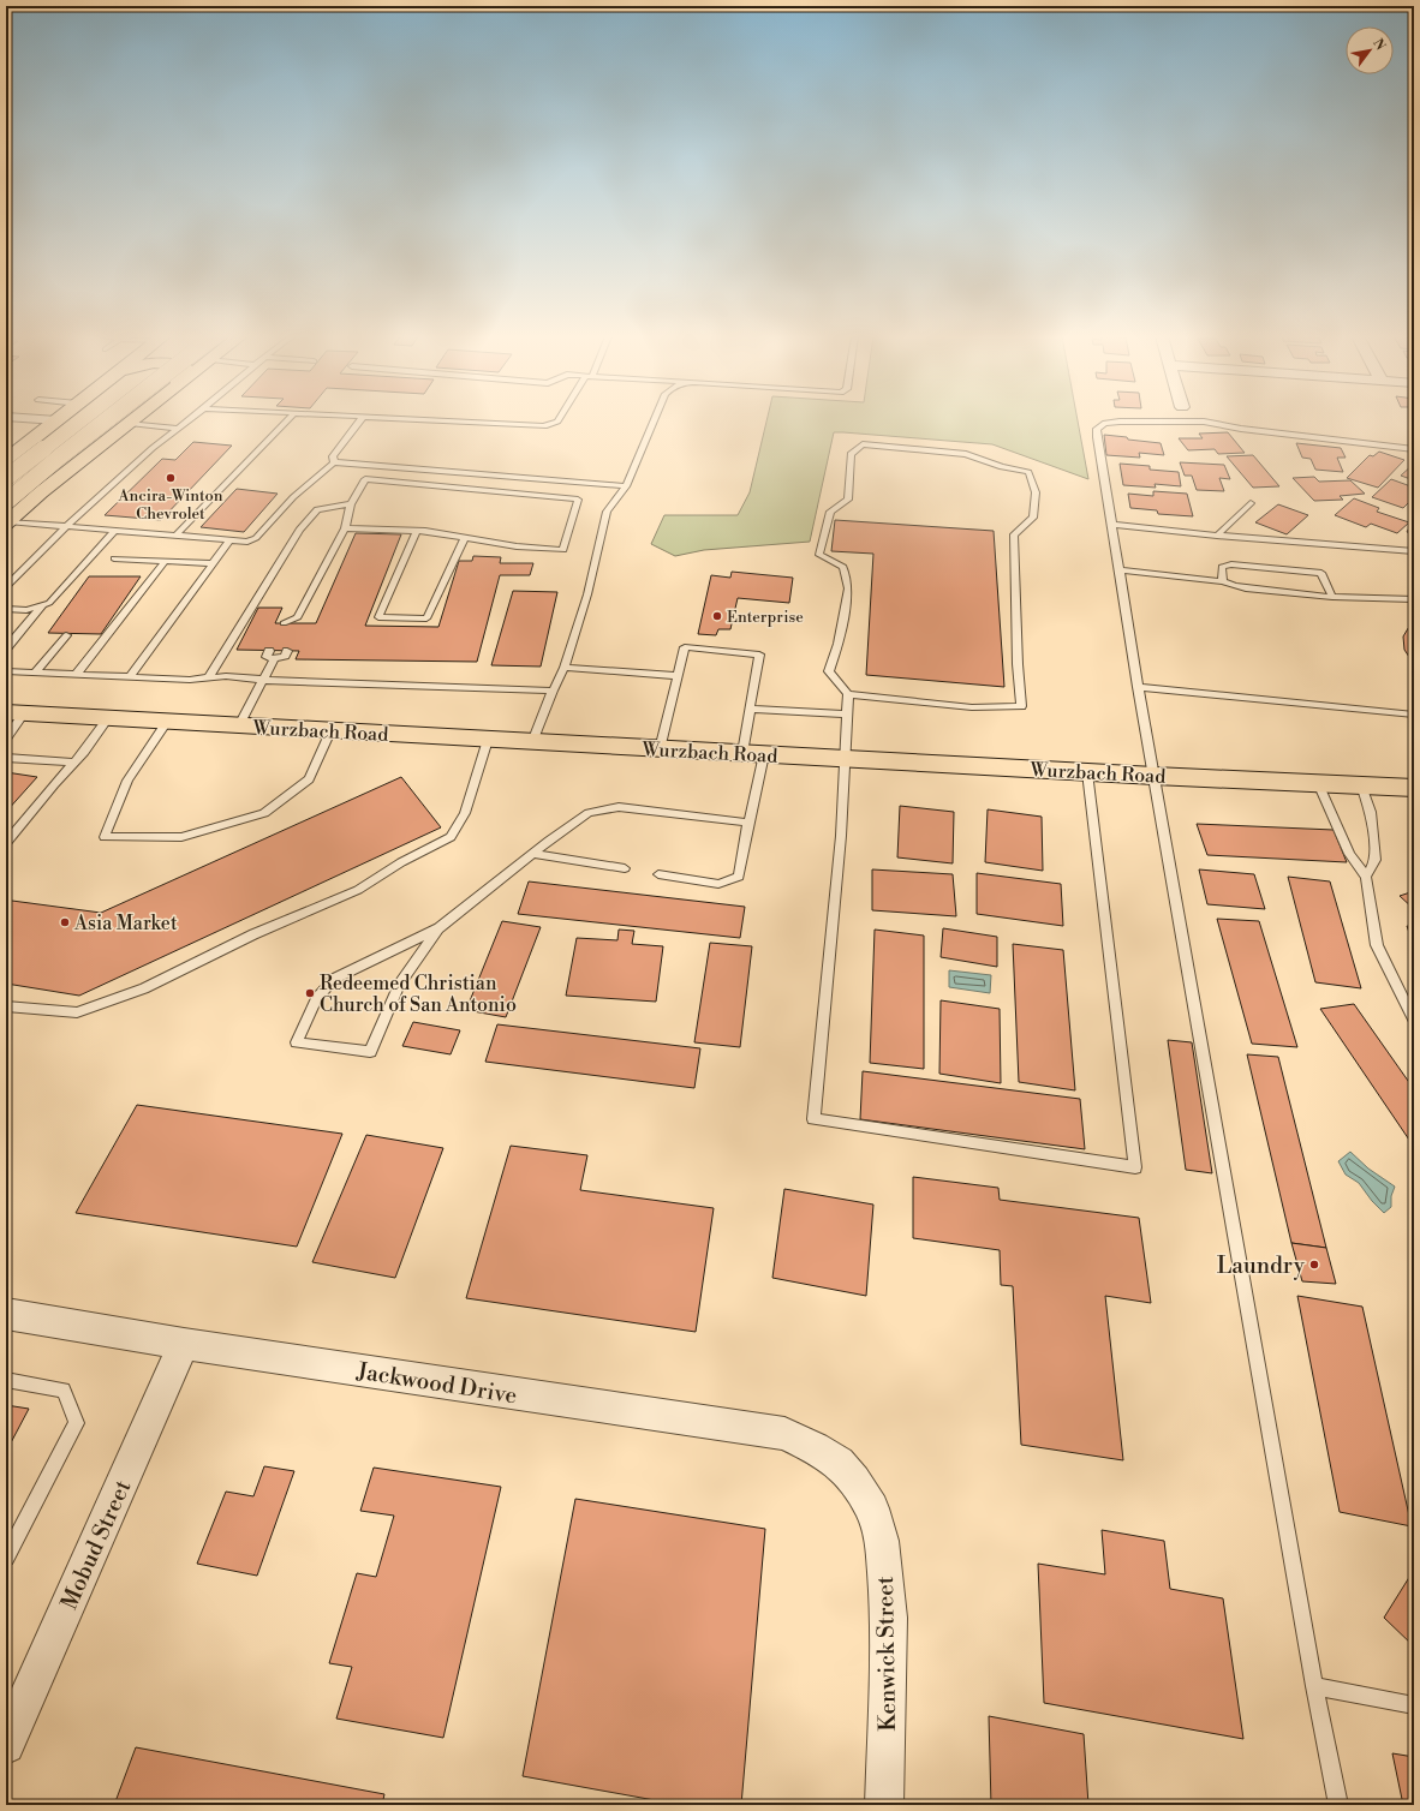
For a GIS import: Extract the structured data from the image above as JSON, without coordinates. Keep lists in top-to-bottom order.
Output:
{
  "streets": {
    "main road": ["Wurzbach Road"],
    "street": ["Jackwood Drive", "Mobud Street", "Kenwick Street"]
  },
  "crossings": [
    ["Jackwood Drive", "Mobud Street"],
    ["Jackwood Drive", "Kenwick Street"]
  ],
  "places": [
    "Ancira-Winton Chevrolet",
    "Enterprise",
    "Asia Market",
    "Redeemed Christian Church of San Antonio",
    "Laundry"
  ],
  "north": "top right"
}
